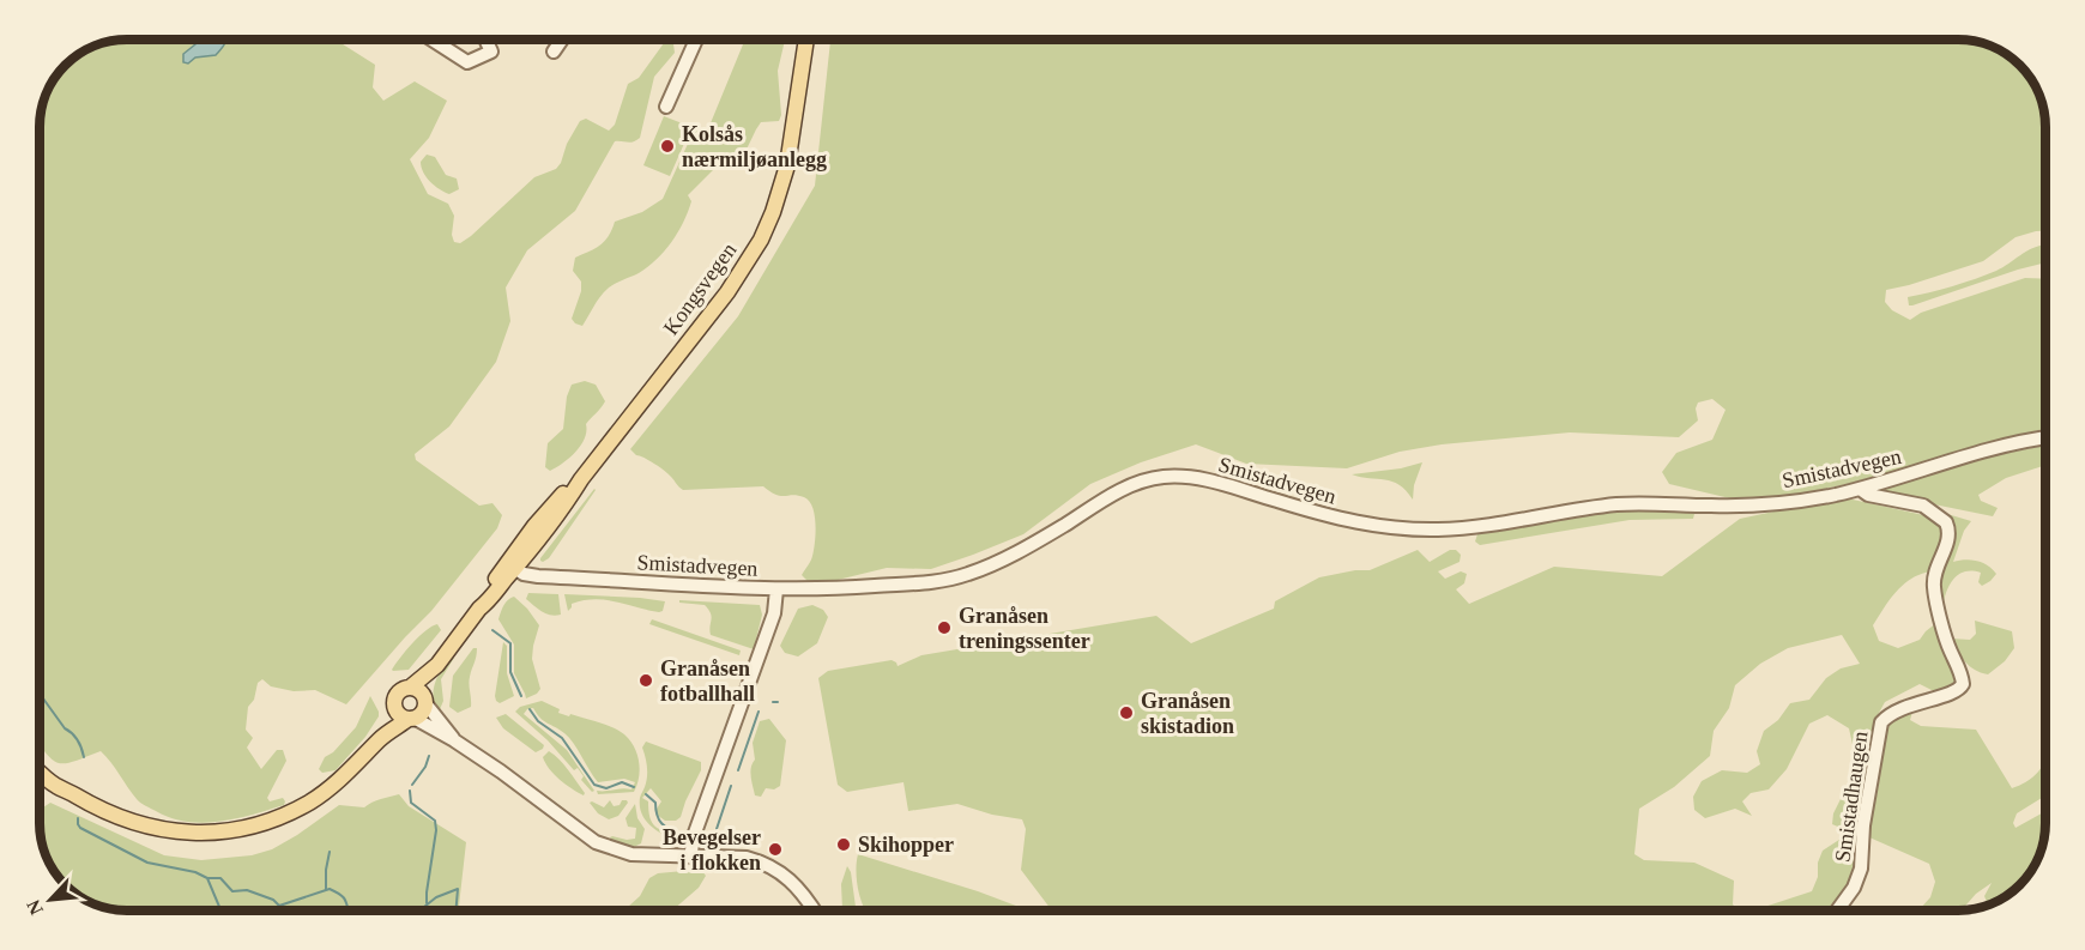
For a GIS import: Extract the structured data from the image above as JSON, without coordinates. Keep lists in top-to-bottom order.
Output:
{
  "streets": {
    "main road": ["Kongsvegen"],
    "street": ["Smistadvegen", "Smistadhaugen"]
  },
  "crossings": [
    ["Kongsvegen", "Smistadvegen"],
    ["Smistadvegen", "Smistadhaugen"]
  ],
  "places": [
    "Kolsås nærmiljøanlegg",
    "Granåsen treningssenter",
    "Granåsen fotballhall",
    "Granåsen skistadion",
    "Skihopper",
    "Bevegelser i flokken"
  ],
  "north": "bottom left"
}
